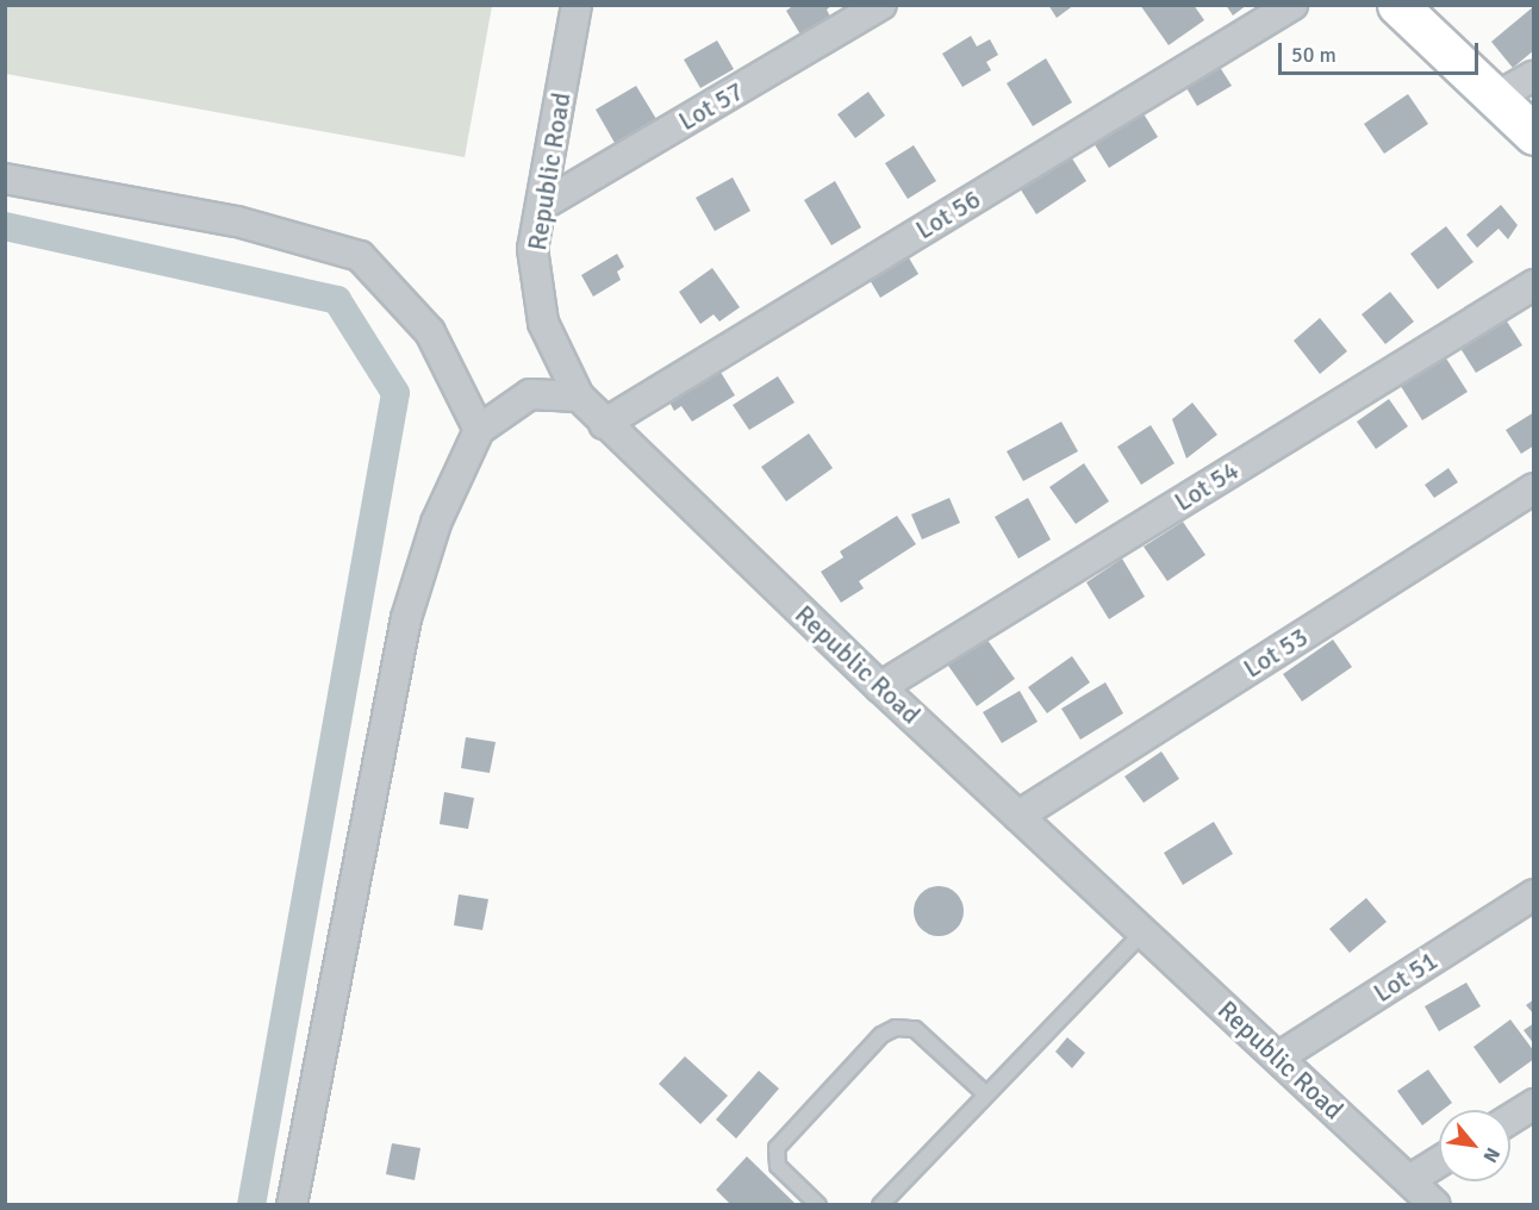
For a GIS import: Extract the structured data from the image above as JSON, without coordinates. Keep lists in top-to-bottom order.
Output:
{
  "streets": {
    "street": [
      "Lot 57",
      "Republic Road",
      "Lot 56",
      "Lot 54",
      "Lot 53",
      "Lot 51"
    ]
  },
  "crossings": [
    ["Lot 57", "Republic Road"],
    ["Republic Road", "Lot 56"],
    ["Republic Road", "Lot 54"],
    ["Republic Road", "Lot 53"],
    ["Republic Road", "Lot 51"]
  ],
  "scale_bar": "50 m",
  "north": "bottom right"
}
